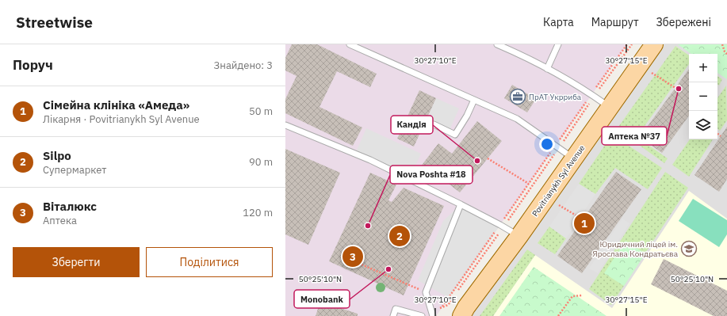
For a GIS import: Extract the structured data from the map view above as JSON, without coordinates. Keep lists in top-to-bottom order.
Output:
{
  "streets": {
    "main road": ["Povitrianykh Syl Avenue"]
  },
  "places": {
    "other": [
      "Аптека №37",
      "Кандія",
      "Nova Poshta #18",
      "Monobank"
    ],
    "office": ["ПрАТ Укрриба"],
    "school or university": ["Юридичний ліцей ім. Ярослава Кондратьєва"]
  },
  "page": {
    "header": "Streetwise",
    "nav": ["Карта", "Маршрут", "Збережені"],
    "heading": ["Поруч", "Знайдено: 3"],
    "map_buttons": ["+", "−"],
    "list": [
      {
        "mark": "1",
        "name": "Сімейна клініка «Амеда»",
        "note": "Лікарня · Povitrianykh Syl Avenue",
        "value": "50 m"
      },
      {
        "mark": "2",
        "name": "Silpo",
        "note": "Супермаркет",
        "value": "90 m"
      },
      {
        "mark": "3",
        "name": "Віталюкс",
        "note": "Аптека",
        "value": "120 m"
      }
    ],
    "pins": ["1", "2", "3"],
    "buttons": ["Зберегти", "Поділитися"]
  },
  "coordinates": ["30°27'10\"E", "30°27'15\"E", "50°25'10\"N"]
}
